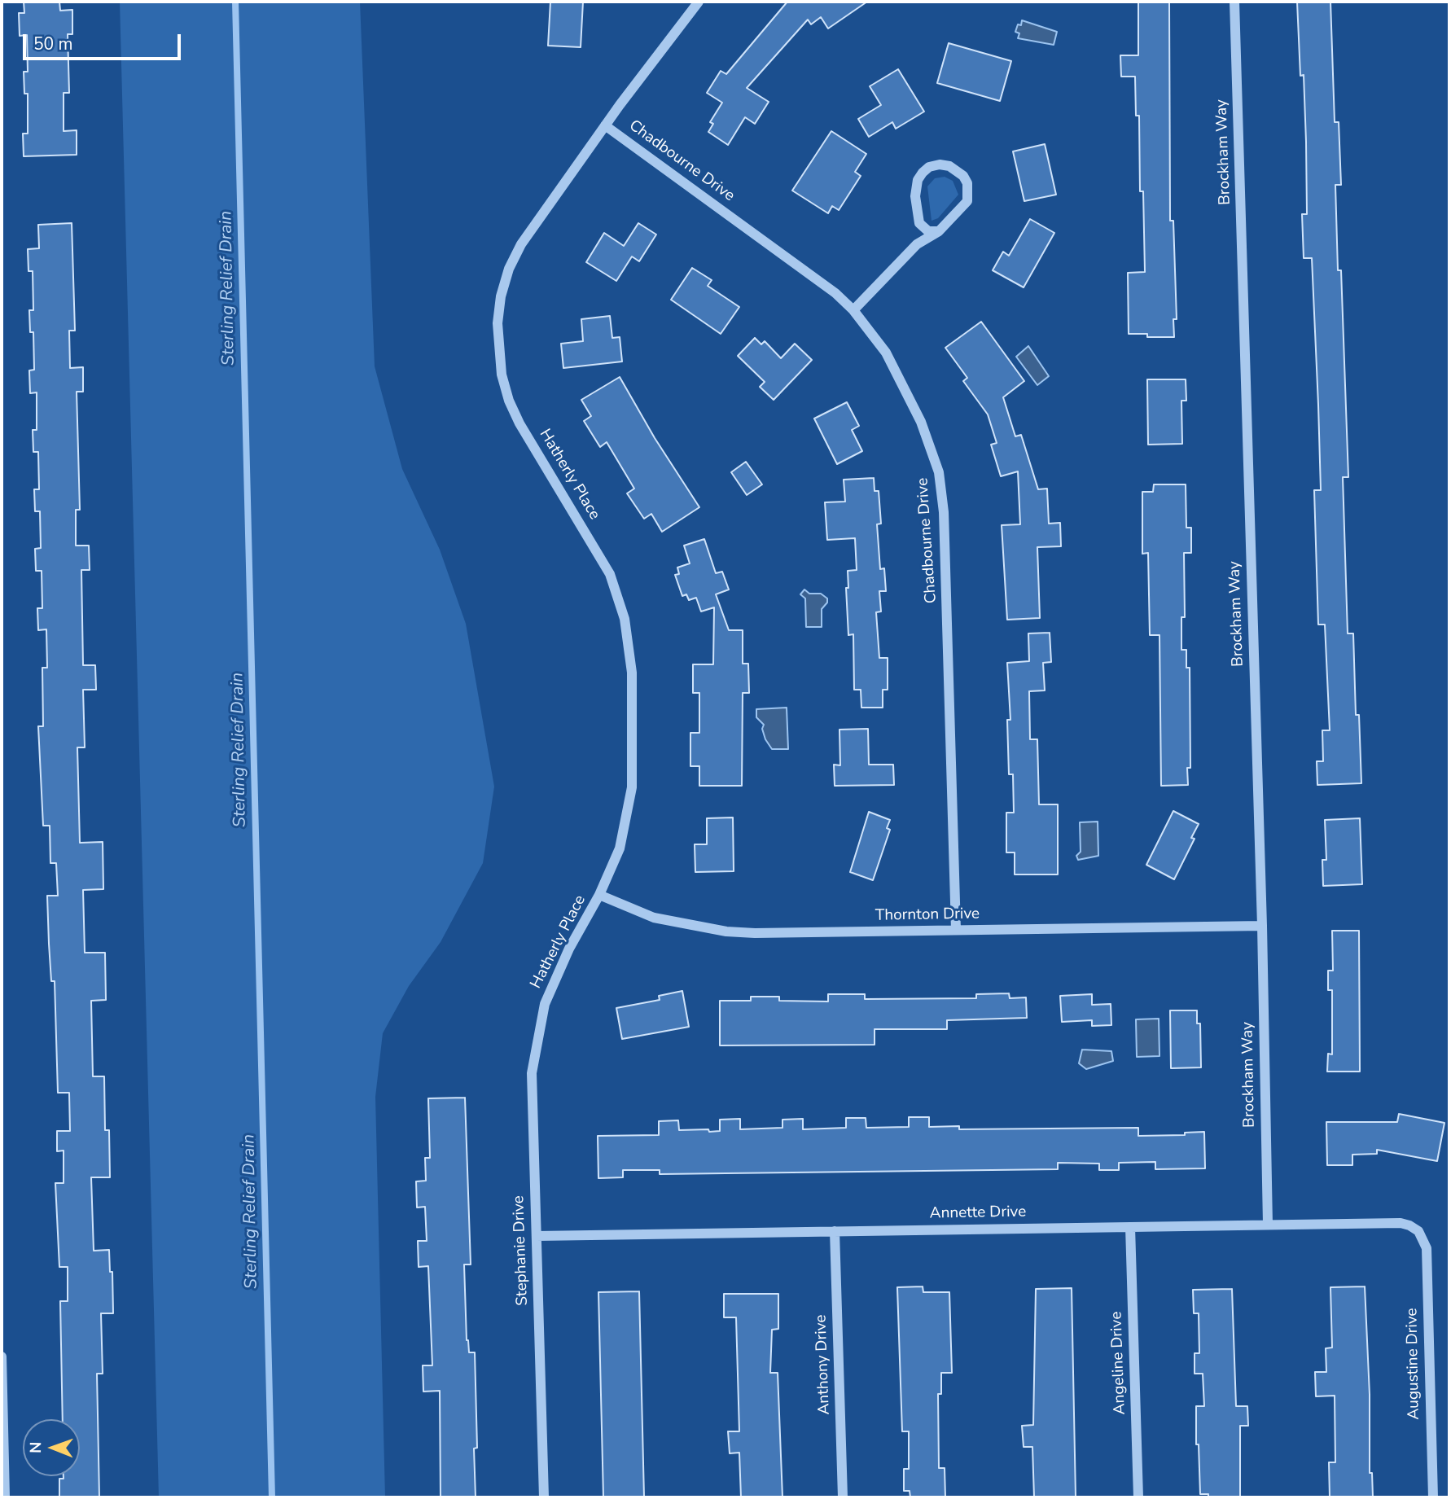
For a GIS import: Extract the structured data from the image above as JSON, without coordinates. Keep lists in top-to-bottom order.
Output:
{
  "streets": {
    "street": [
      "Brockham Way",
      "Chadbourne Drive",
      "Hatherly Place",
      "Thornton Drive",
      "Annette Drive",
      "Stephanie Drive",
      "Angeline Drive",
      "Augustine Drive",
      "Anthony Drive"
    ]
  },
  "crossings": [
    ["Brockham Way", "Thornton Drive"],
    ["Brockham Way", "Annette Drive"],
    ["Chadbourne Drive", "Hatherly Place"],
    ["Chadbourne Drive", "Thornton Drive"],
    ["Hatherly Place", "Thornton Drive"],
    ["Hatherly Place", "Stephanie Drive"],
    ["Annette Drive", "Stephanie Drive"],
    ["Annette Drive", "Angeline Drive"],
    ["Annette Drive", "Augustine Drive"],
    ["Annette Drive", "Anthony Drive"]
  ],
  "water": ["Sterling Relief Drain"],
  "scale_bar": "50 m",
  "north": "left"
}
